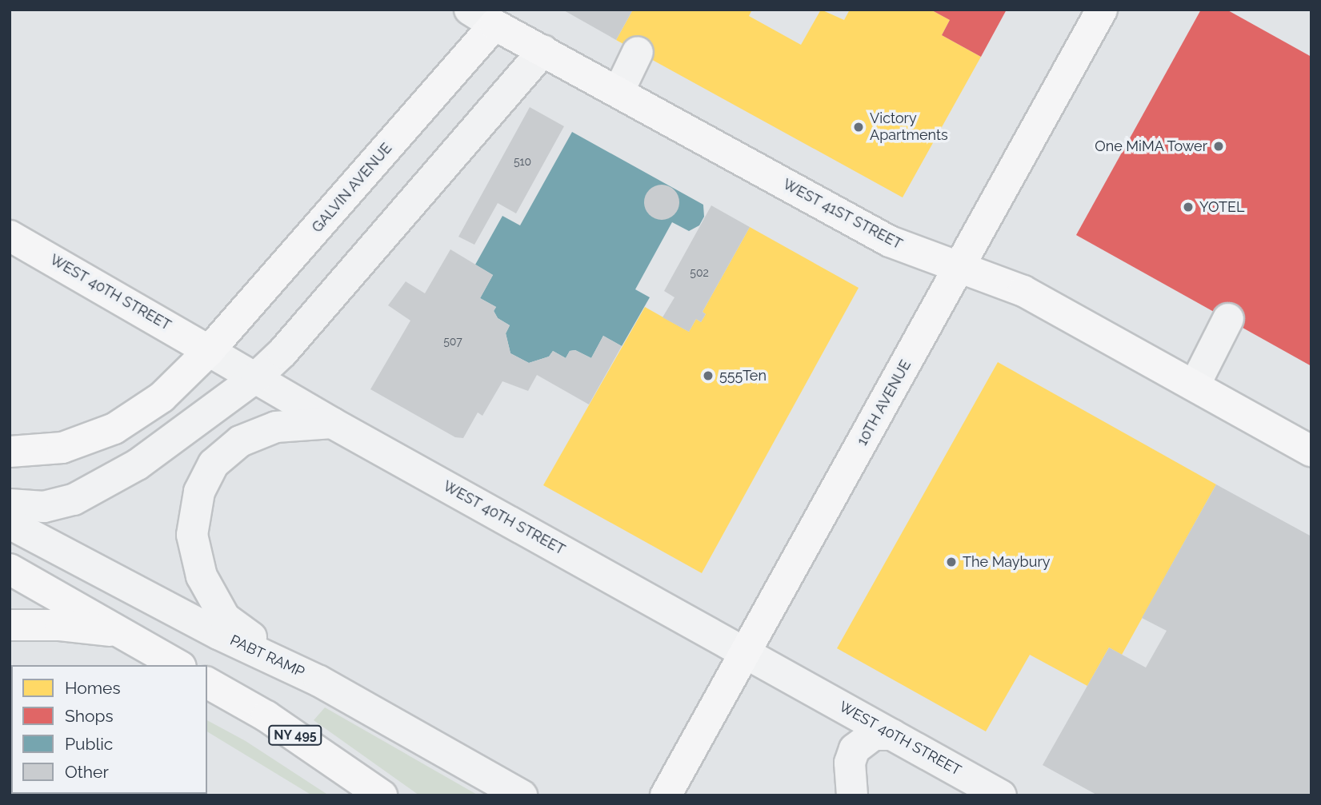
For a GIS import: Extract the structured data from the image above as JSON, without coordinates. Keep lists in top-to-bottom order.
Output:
{
  "streets": {
    "main road": [
      "GALVIN AVENUE",
      "WEST 41ST STREET",
      "WEST 40TH STREET",
      "10TH AVENUE",
      "NY 495"
    ],
    "street": ["PABT RAMP"]
  },
  "crossings": [
    ["GALVIN AVENUE", "WEST 41ST STREET"],
    ["GALVIN AVENUE", "WEST 40TH STREET"],
    ["WEST 41ST STREET", "10TH AVENUE"],
    ["WEST 40TH STREET", "10TH AVENUE"],
    ["WEST 40TH STREET", "PABT RAMP"]
  ],
  "places": [
    "Victory Apartments",
    "One MiMA Tower",
    "YOTEL",
    "555Ten",
    "The Maybury"
  ],
  "house_numbers": ["510", "502", "507"],
  "legend": [
    "Homes",
    "Shops",
    "Public",
    "Other"
  ]
}
